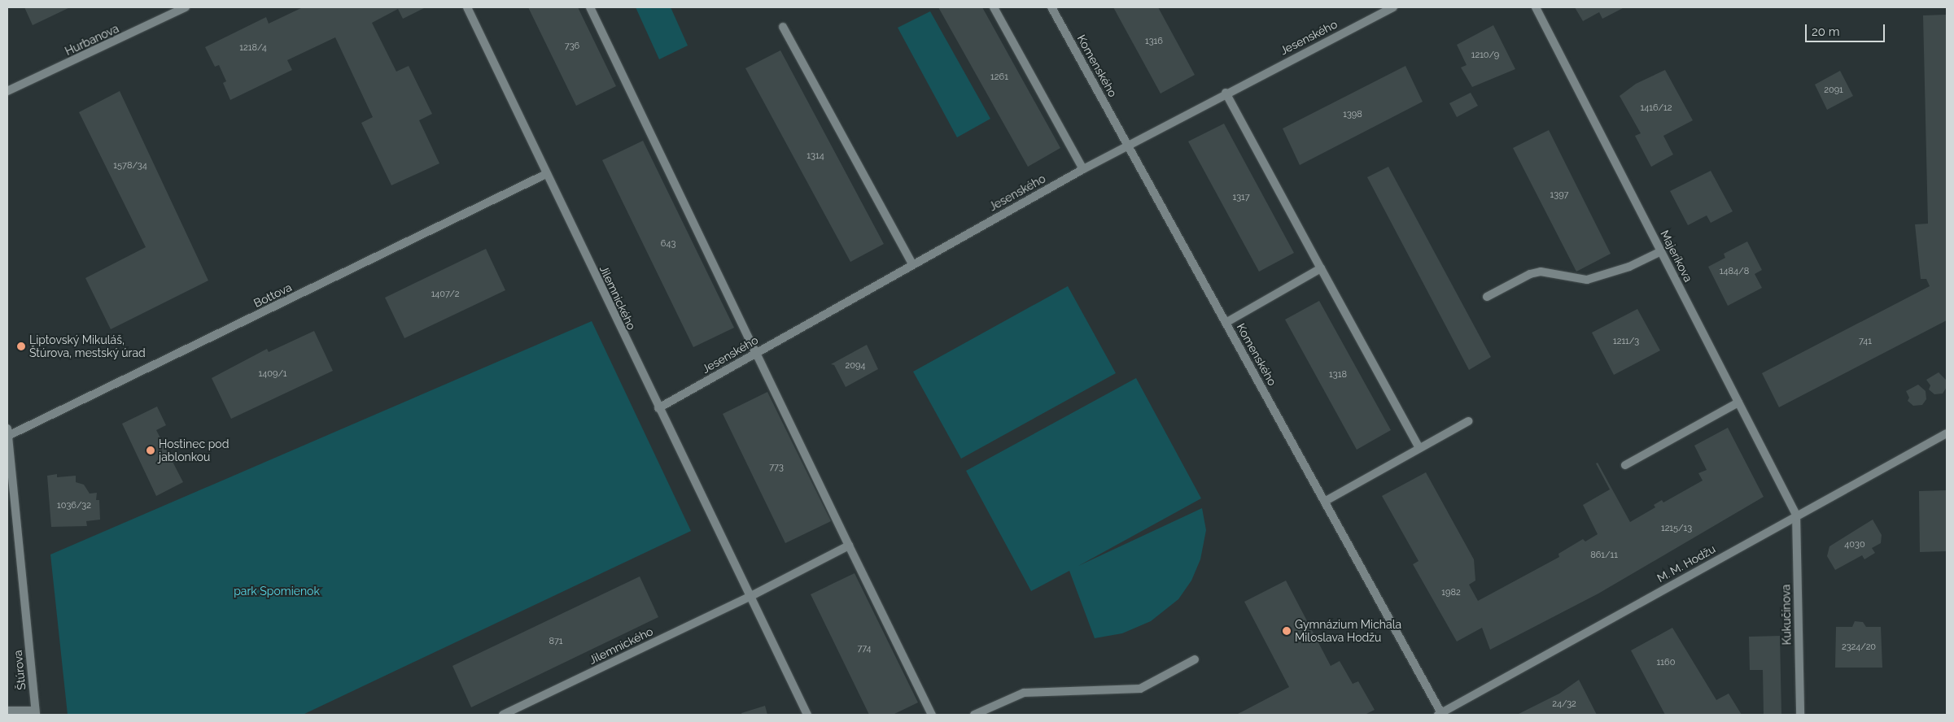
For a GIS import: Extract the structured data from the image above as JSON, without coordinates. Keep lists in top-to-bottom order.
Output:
{
  "streets": {
    "street": [
      "Jesenského",
      "Hurbanova",
      "Komenského",
      "Majeríkova",
      "Bottova",
      "Jilemnického",
      "M. M. Hodžu",
      "Kukučínova",
      "Štúrova"
    ]
  },
  "crossings": [
    ["Jesenského", "Komenského"],
    ["Jesenského", "Jilemnického"],
    ["Komenského", "M. M. Hodžu"],
    ["Majeríkova", "M. M. Hodžu"],
    ["Majeríkova", "Kukučínova"],
    ["Bottova", "Jilemnického"],
    ["Bottova", "Štúrova"],
    ["M. M. Hodžu", "Kukučínova"]
  ],
  "parks": ["park Spomienok"],
  "places": ["Liptovský Mikuláš, Štúrova, mestský úrad", "Hostinec pod jablonkou", "Gymnázium Michala Miloslava Hodžu"],
  "house_numbers": [
    "1316",
    "736",
    "1218/4",
    "1210/9",
    "1261",
    "2091",
    "1416/12",
    "1398",
    "1314",
    "1578/34",
    "1397",
    "1317",
    "643",
    "1484/8",
    "1407/2",
    "1211/3",
    "741",
    "2094",
    "1409/1",
    "1318",
    "773",
    "1036/32",
    "1215/13",
    "4030",
    "861/11",
    "1982",
    "871",
    "2324/20",
    "774",
    "1160",
    "24/32"
  ],
  "scale_bar": "20 m"
}
